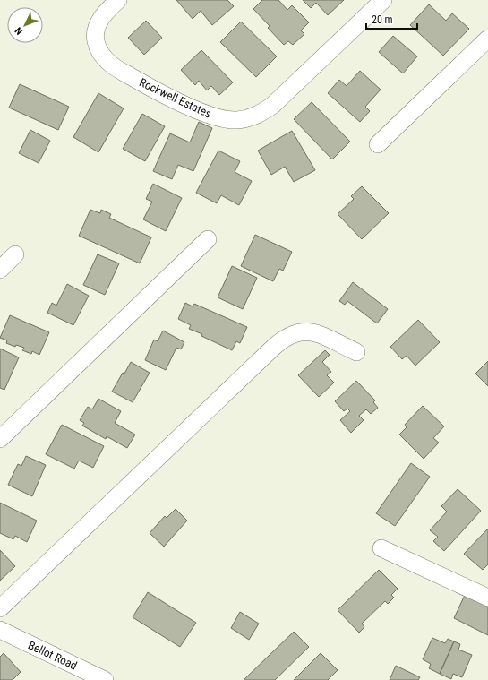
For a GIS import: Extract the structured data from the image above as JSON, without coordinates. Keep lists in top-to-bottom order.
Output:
{
  "streets": {
    "street": ["Rockwell Estates", "Bellot Road"]
  },
  "scale_bar": "20 m",
  "north": "bottom left"
}
